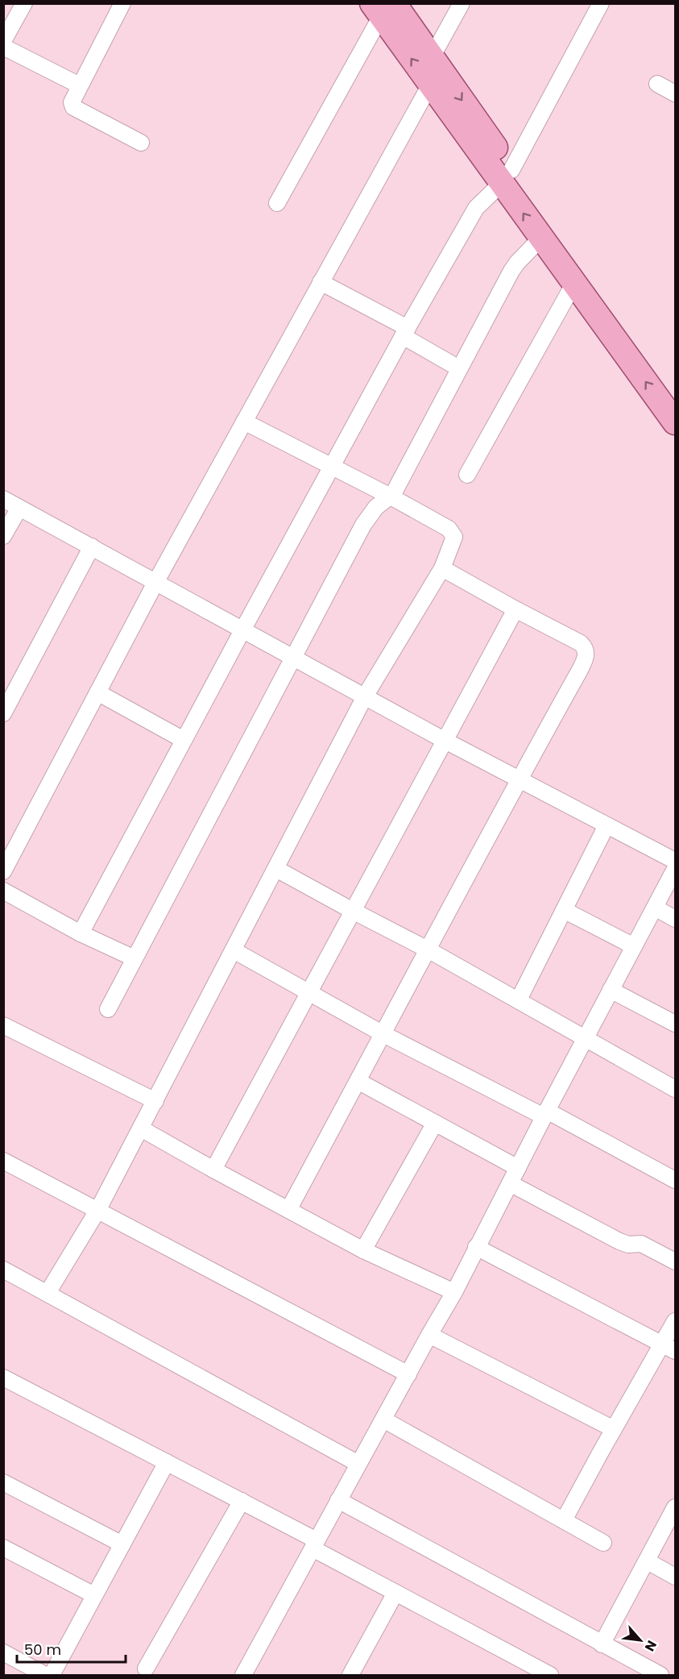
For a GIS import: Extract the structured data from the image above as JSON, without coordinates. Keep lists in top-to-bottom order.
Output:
{
  "scale_bar": "50 m",
  "north": "bottom right"
}
